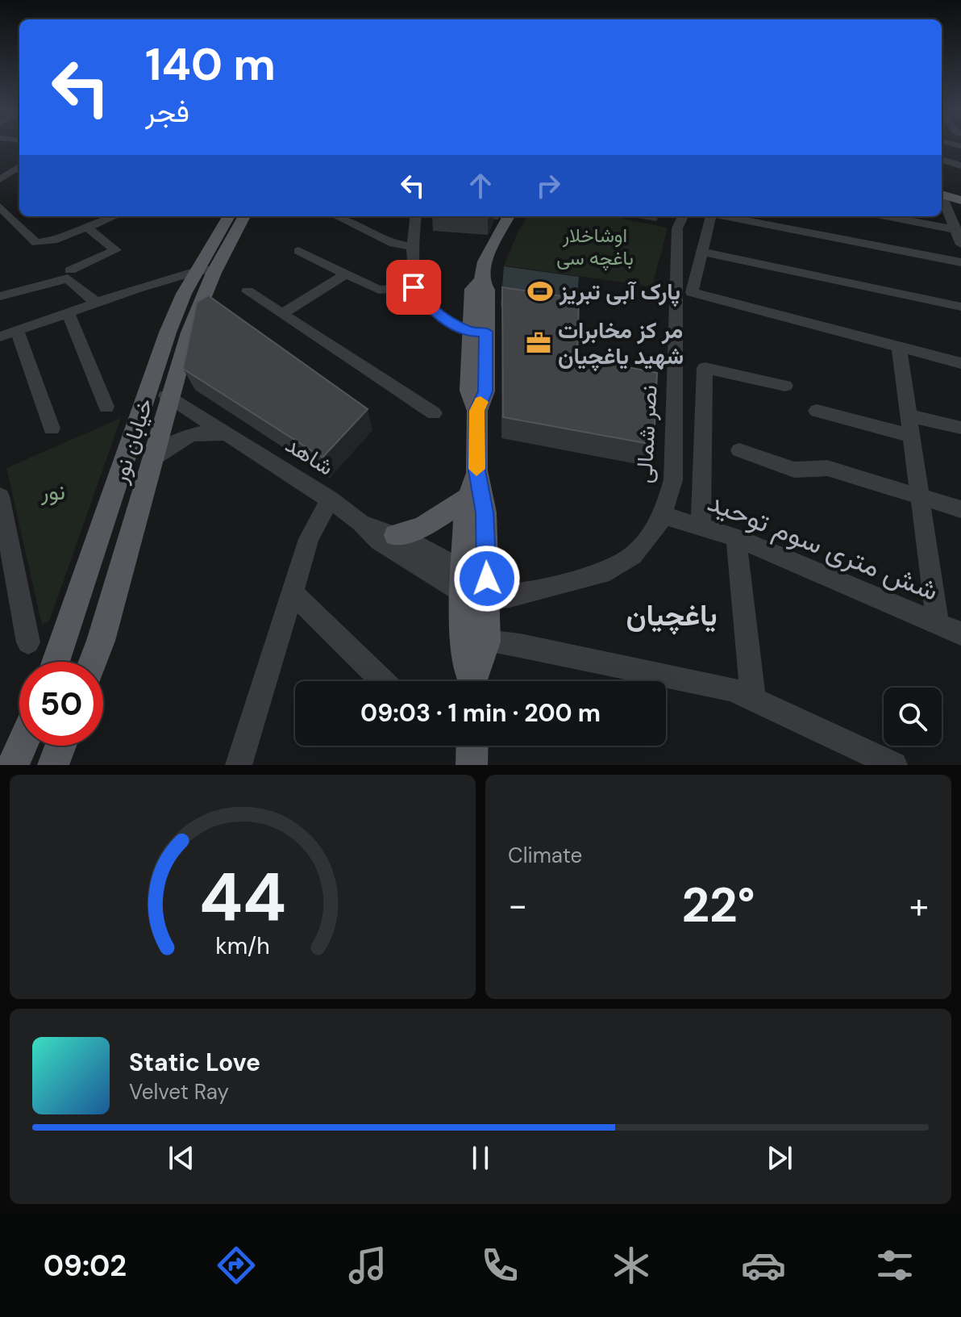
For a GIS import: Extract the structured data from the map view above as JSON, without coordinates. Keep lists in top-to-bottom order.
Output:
{
  "streets": {
    "main road": ["خیابان نور"],
    "street": ["نصر شمالی", "شاهد", "شش متری سوم توحید"]
  },
  "crossings": [
    ["نصر شمالی", "شاهد"],
    ["نصر شمالی", "شش متری سوم توحید"],
    ["خیابان نور", "شاهد"]
  ],
  "districts": ["یاغچیان"],
  "parks": ["اوشاخلار باغچه سی", "نور"],
  "places": {
    "sports": ["پارک آبی تبریز"],
    "office": ["مر کز مخابرات شهید یاغچیان"]
  },
  "page": {
    "turn": ["140 m", "فجر"],
    "limit": "50",
    "trip": "09:03 · 1 min · 200 m",
    "tile": "Climate",
    "heat": ["−", "22°", "+"],
    "song": ["Static Love", "Velvet Ray"],
    "tabs": "09:02",
    "gauge": ["44", "km/h"]
  }
}
